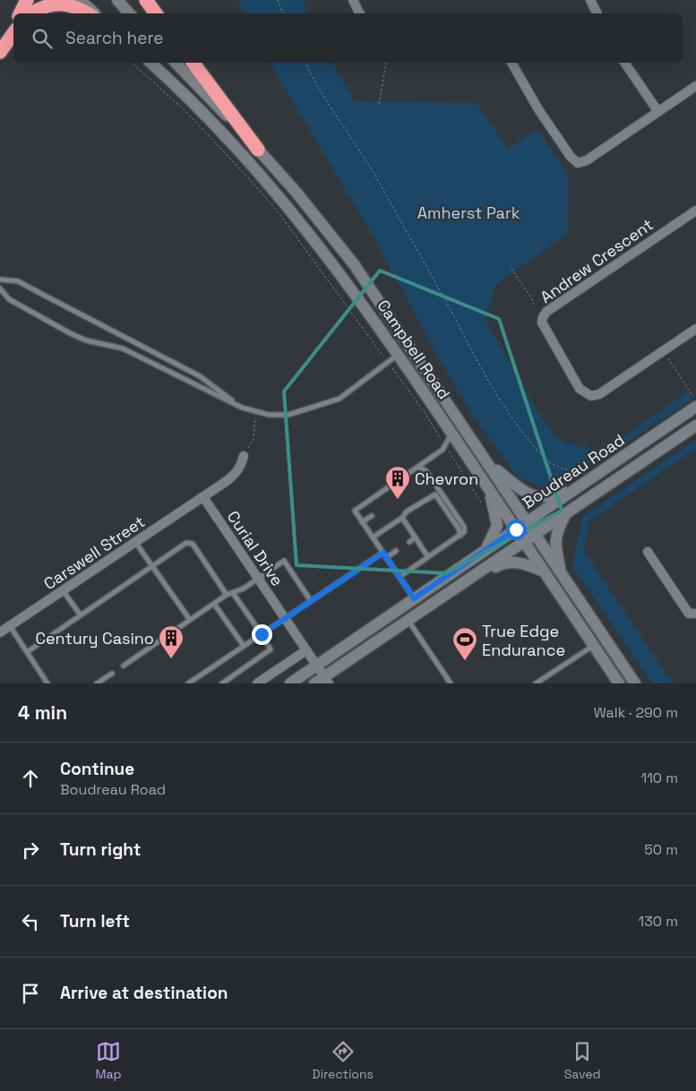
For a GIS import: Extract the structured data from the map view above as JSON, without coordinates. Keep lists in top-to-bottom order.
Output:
{
  "streets": {
    "main road": ["Campbell Road", "Boudreau Road"],
    "street": ["Andrew Crescent", "Curial Drive", "Carswell Street"]
  },
  "crossings": [
    ["Campbell Road", "Boudreau Road"],
    ["Boudreau Road", "Curial Drive"],
    ["Curial Drive", "Carswell Street"]
  ],
  "parks": ["Amherst Park"],
  "places": {
    "building": ["Chevron", "Century Casino"],
    "sports": ["True Edge Endurance"]
  },
  "page": {
    "search": "Search here",
    "heading": ["4 min", "Walk · 290 m"],
    "list": [
      ["Continue", "Boudreau Road", "110 m"],
      ["Turn right", "50 m"],
      ["Turn left", "130 m"],
      "Arrive at destination"
    ],
    "nav": ["Map", "Directions", "Saved"]
  }
}
